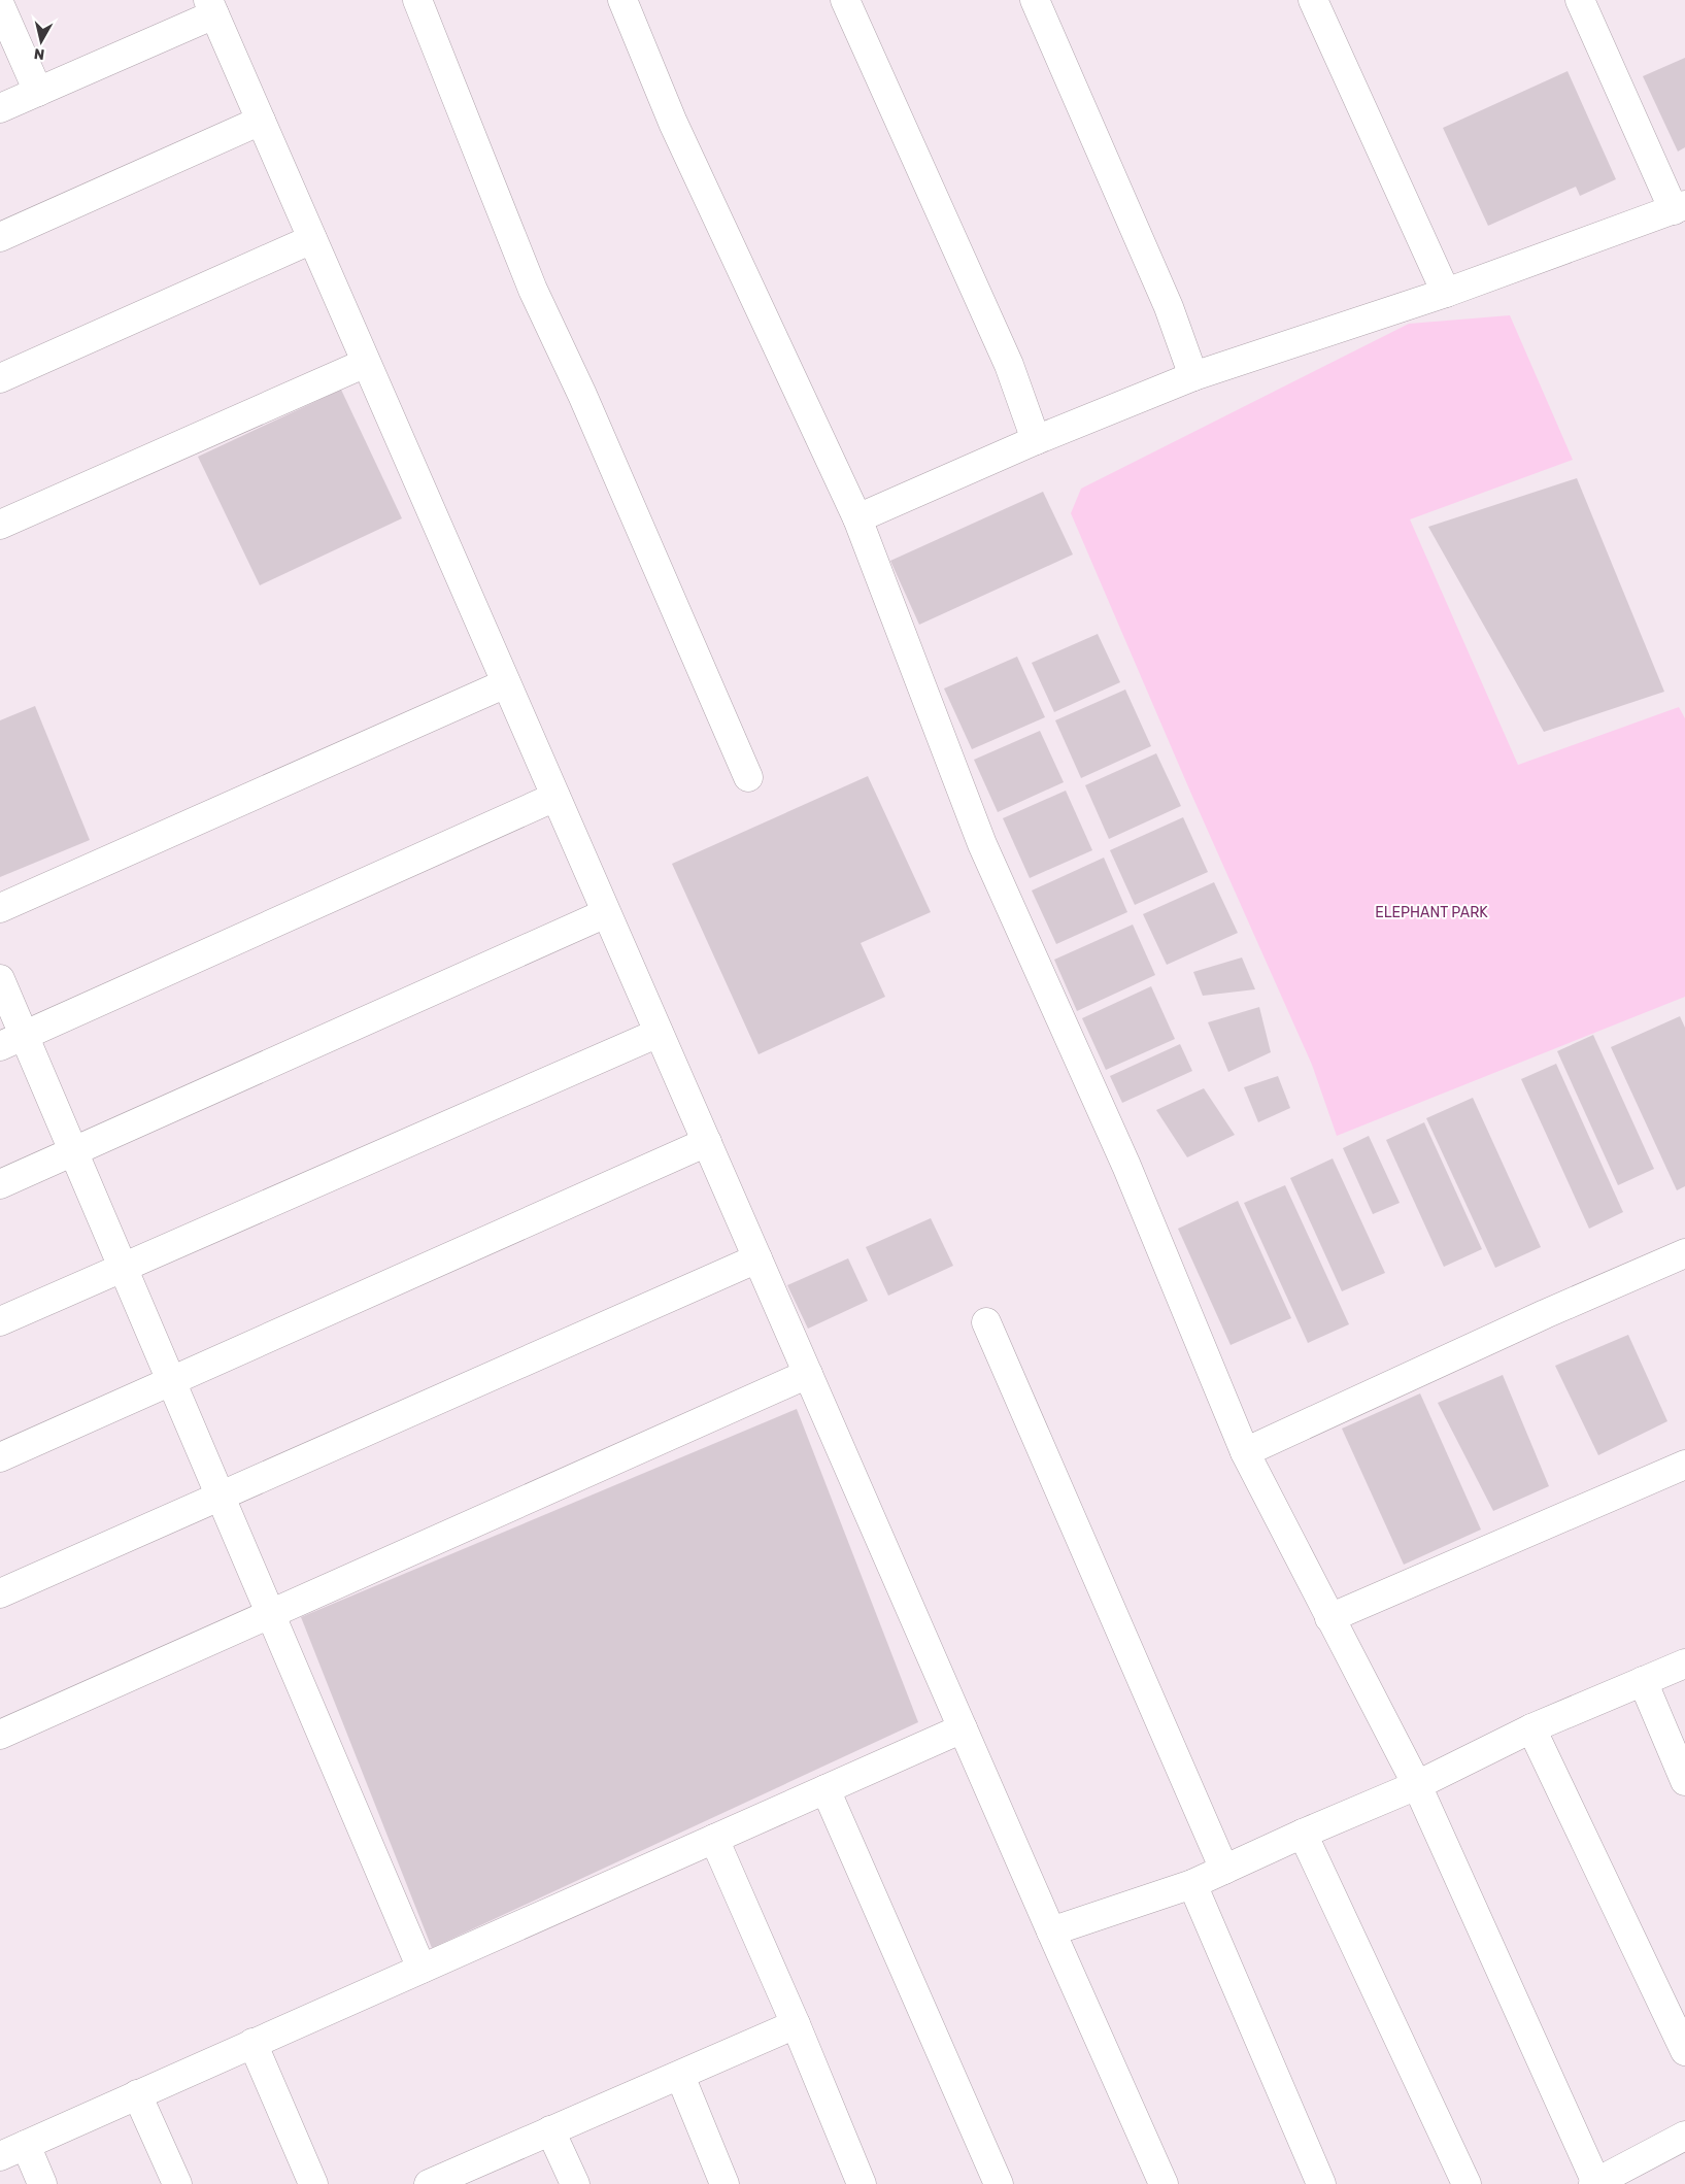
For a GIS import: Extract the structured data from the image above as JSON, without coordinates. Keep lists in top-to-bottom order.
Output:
{
  "parks": ["ELEPHANT PARK"],
  "north": "bottom"
}
